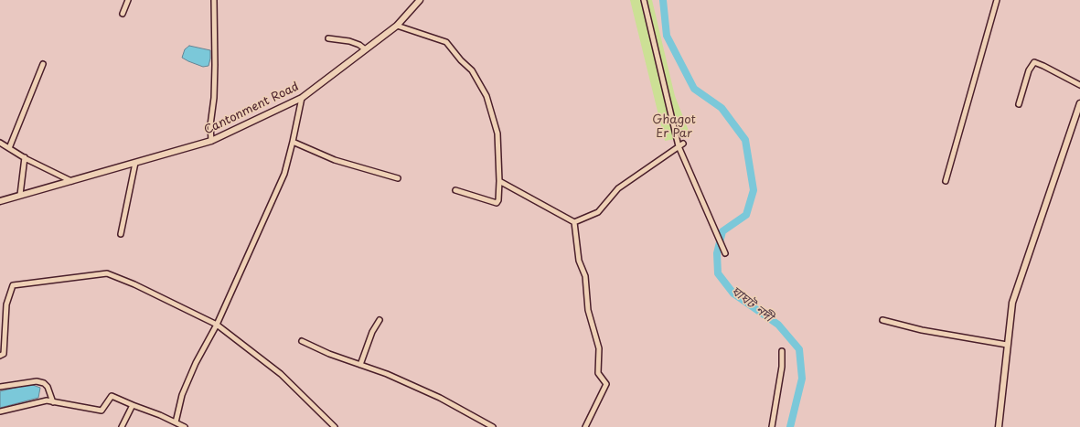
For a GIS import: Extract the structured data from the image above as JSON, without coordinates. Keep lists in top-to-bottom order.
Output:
{
  "streets": {
    "street": ["Cantonment Road"]
  },
  "water": ["ঘাঘট নদী"],
  "parks": ["Ghagot Er Par"]
}
